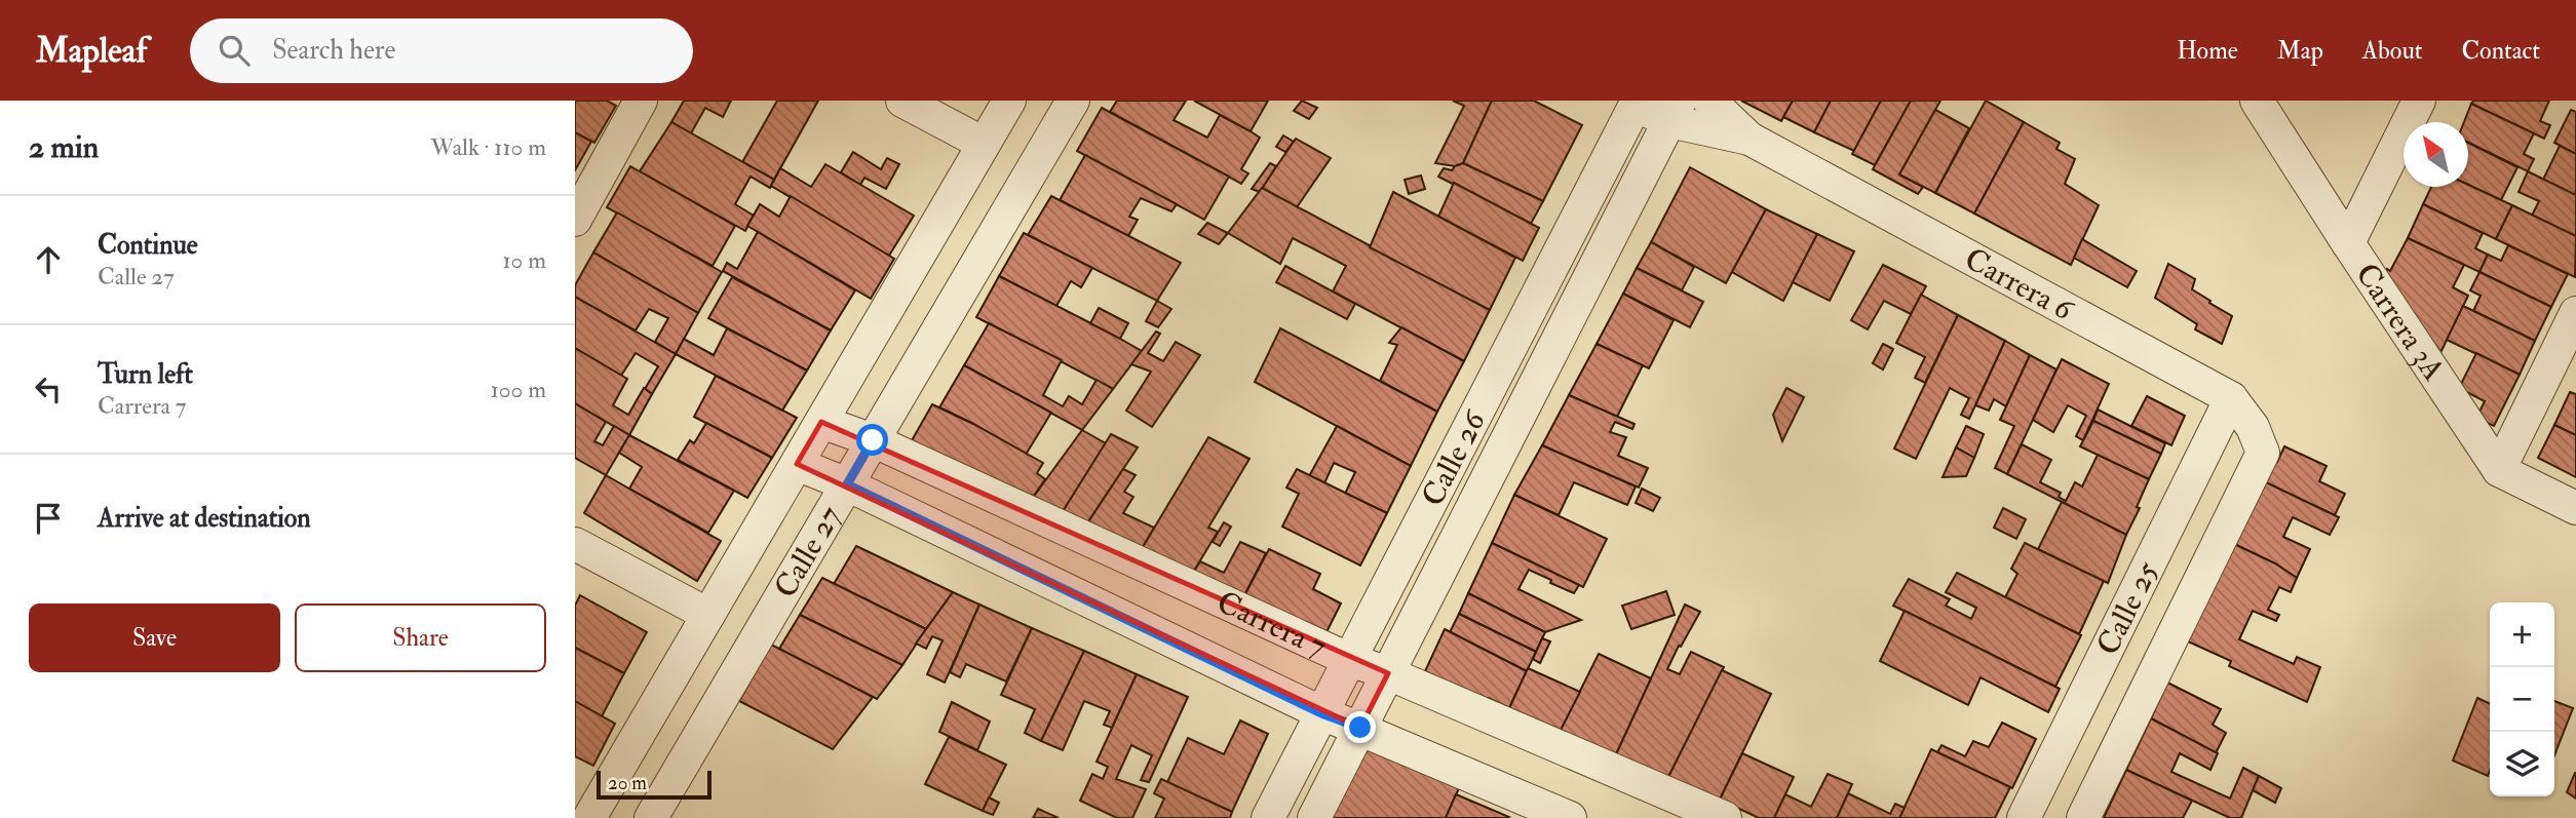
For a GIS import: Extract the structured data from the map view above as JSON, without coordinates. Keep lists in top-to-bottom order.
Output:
{
  "streets": {
    "street": [
      "Carrera 6",
      "Carrera 3A",
      "Calle 26",
      "Calle 27",
      "Calle 25",
      "Carrera 7"
    ]
  },
  "crossings": [
    ["Carrera 6", "Calle 26"],
    ["Carrera 6", "Calle 25"],
    ["Calle 26", "Carrera 7"],
    ["Calle 27", "Carrera 7"]
  ],
  "scale_bar": "20 m",
  "north": "top left",
  "page": {
    "header": "Mapleaf",
    "search": "Search here",
    "nav": [
      "Home",
      "Map",
      "About",
      "Contact"
    ],
    "heading": ["2 min", "Walk · 110 m"],
    "list": [
      ["Continue", "Calle 27", "10 m"],
      ["Turn left", "Carrera 7", "100 m"],
      "Arrive at destination"
    ],
    "buttons": ["Save", "Share"],
    "map_buttons": ["+", "−"],
    "scale": "20 m"
  }
}
